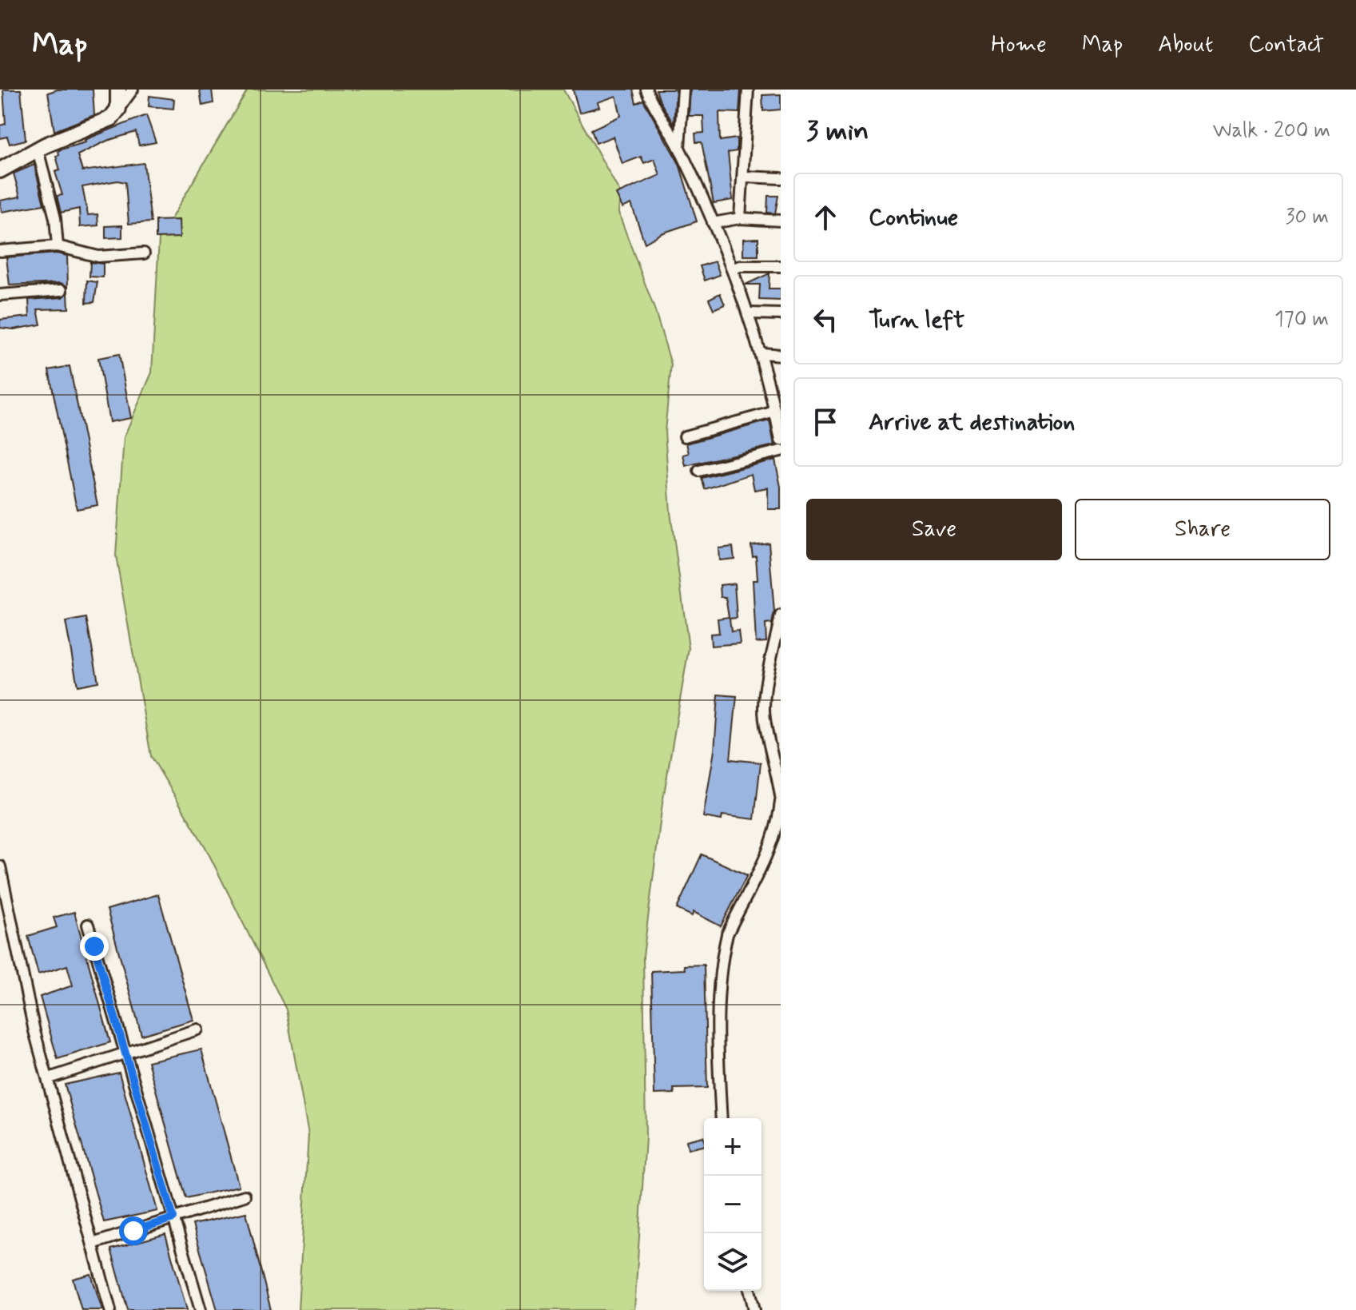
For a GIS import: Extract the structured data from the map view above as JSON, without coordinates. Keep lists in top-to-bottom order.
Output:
{
  "page": {
    "header": "Map",
    "nav": [
      "Home",
      "Map",
      "About",
      "Contact"
    ],
    "heading": ["3 min", "Walk · 200 m"],
    "list": [
      ["Continue", "30 m"],
      ["Turn left", "170 m"],
      "Arrive at destination"
    ],
    "buttons": ["Save", "Share"],
    "map_buttons": ["+", "−"]
  }
}
